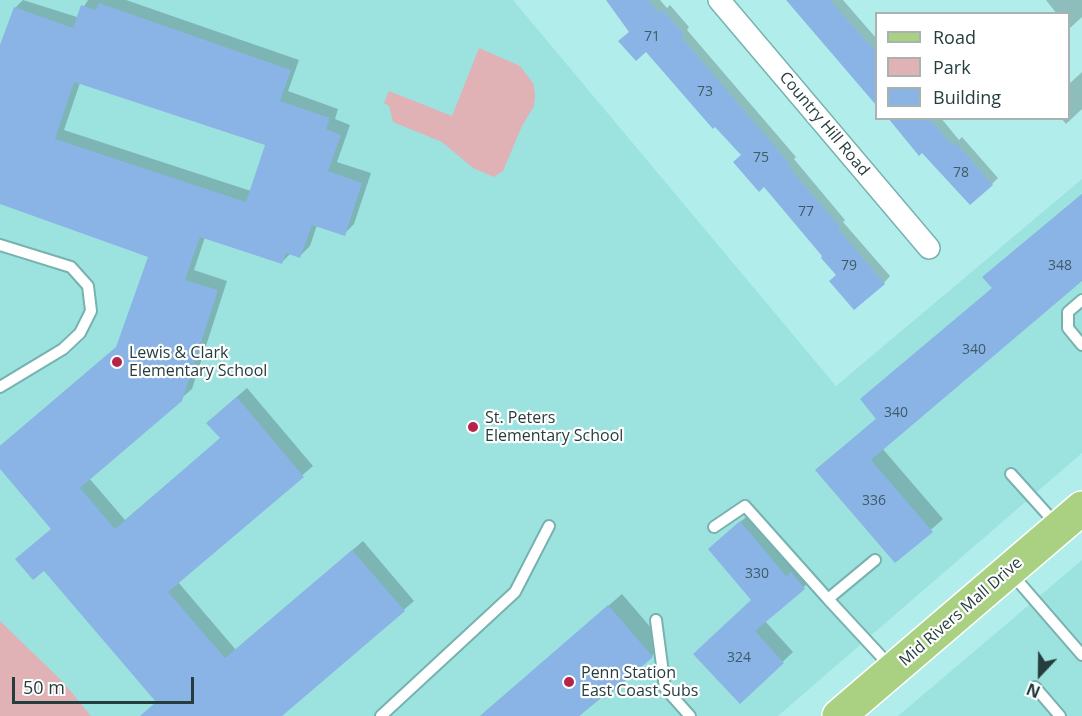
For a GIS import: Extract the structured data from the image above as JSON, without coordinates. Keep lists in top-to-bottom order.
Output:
{
  "streets": {
    "main road": ["Mid Rivers Mall Drive"],
    "street": ["Country Hill Road"]
  },
  "places": ["Lewis & Clark Elementary School", "St. Peters Elementary School", "Penn Station East Coast Subs"],
  "house_numbers": [
    "71",
    "73",
    "75",
    "78",
    "77",
    "79",
    "348",
    "340",
    "340",
    "336",
    "330",
    "324"
  ],
  "legend": ["Road", "Park", "Building"],
  "scale_bar": "50 m",
  "north": "bottom"
}
